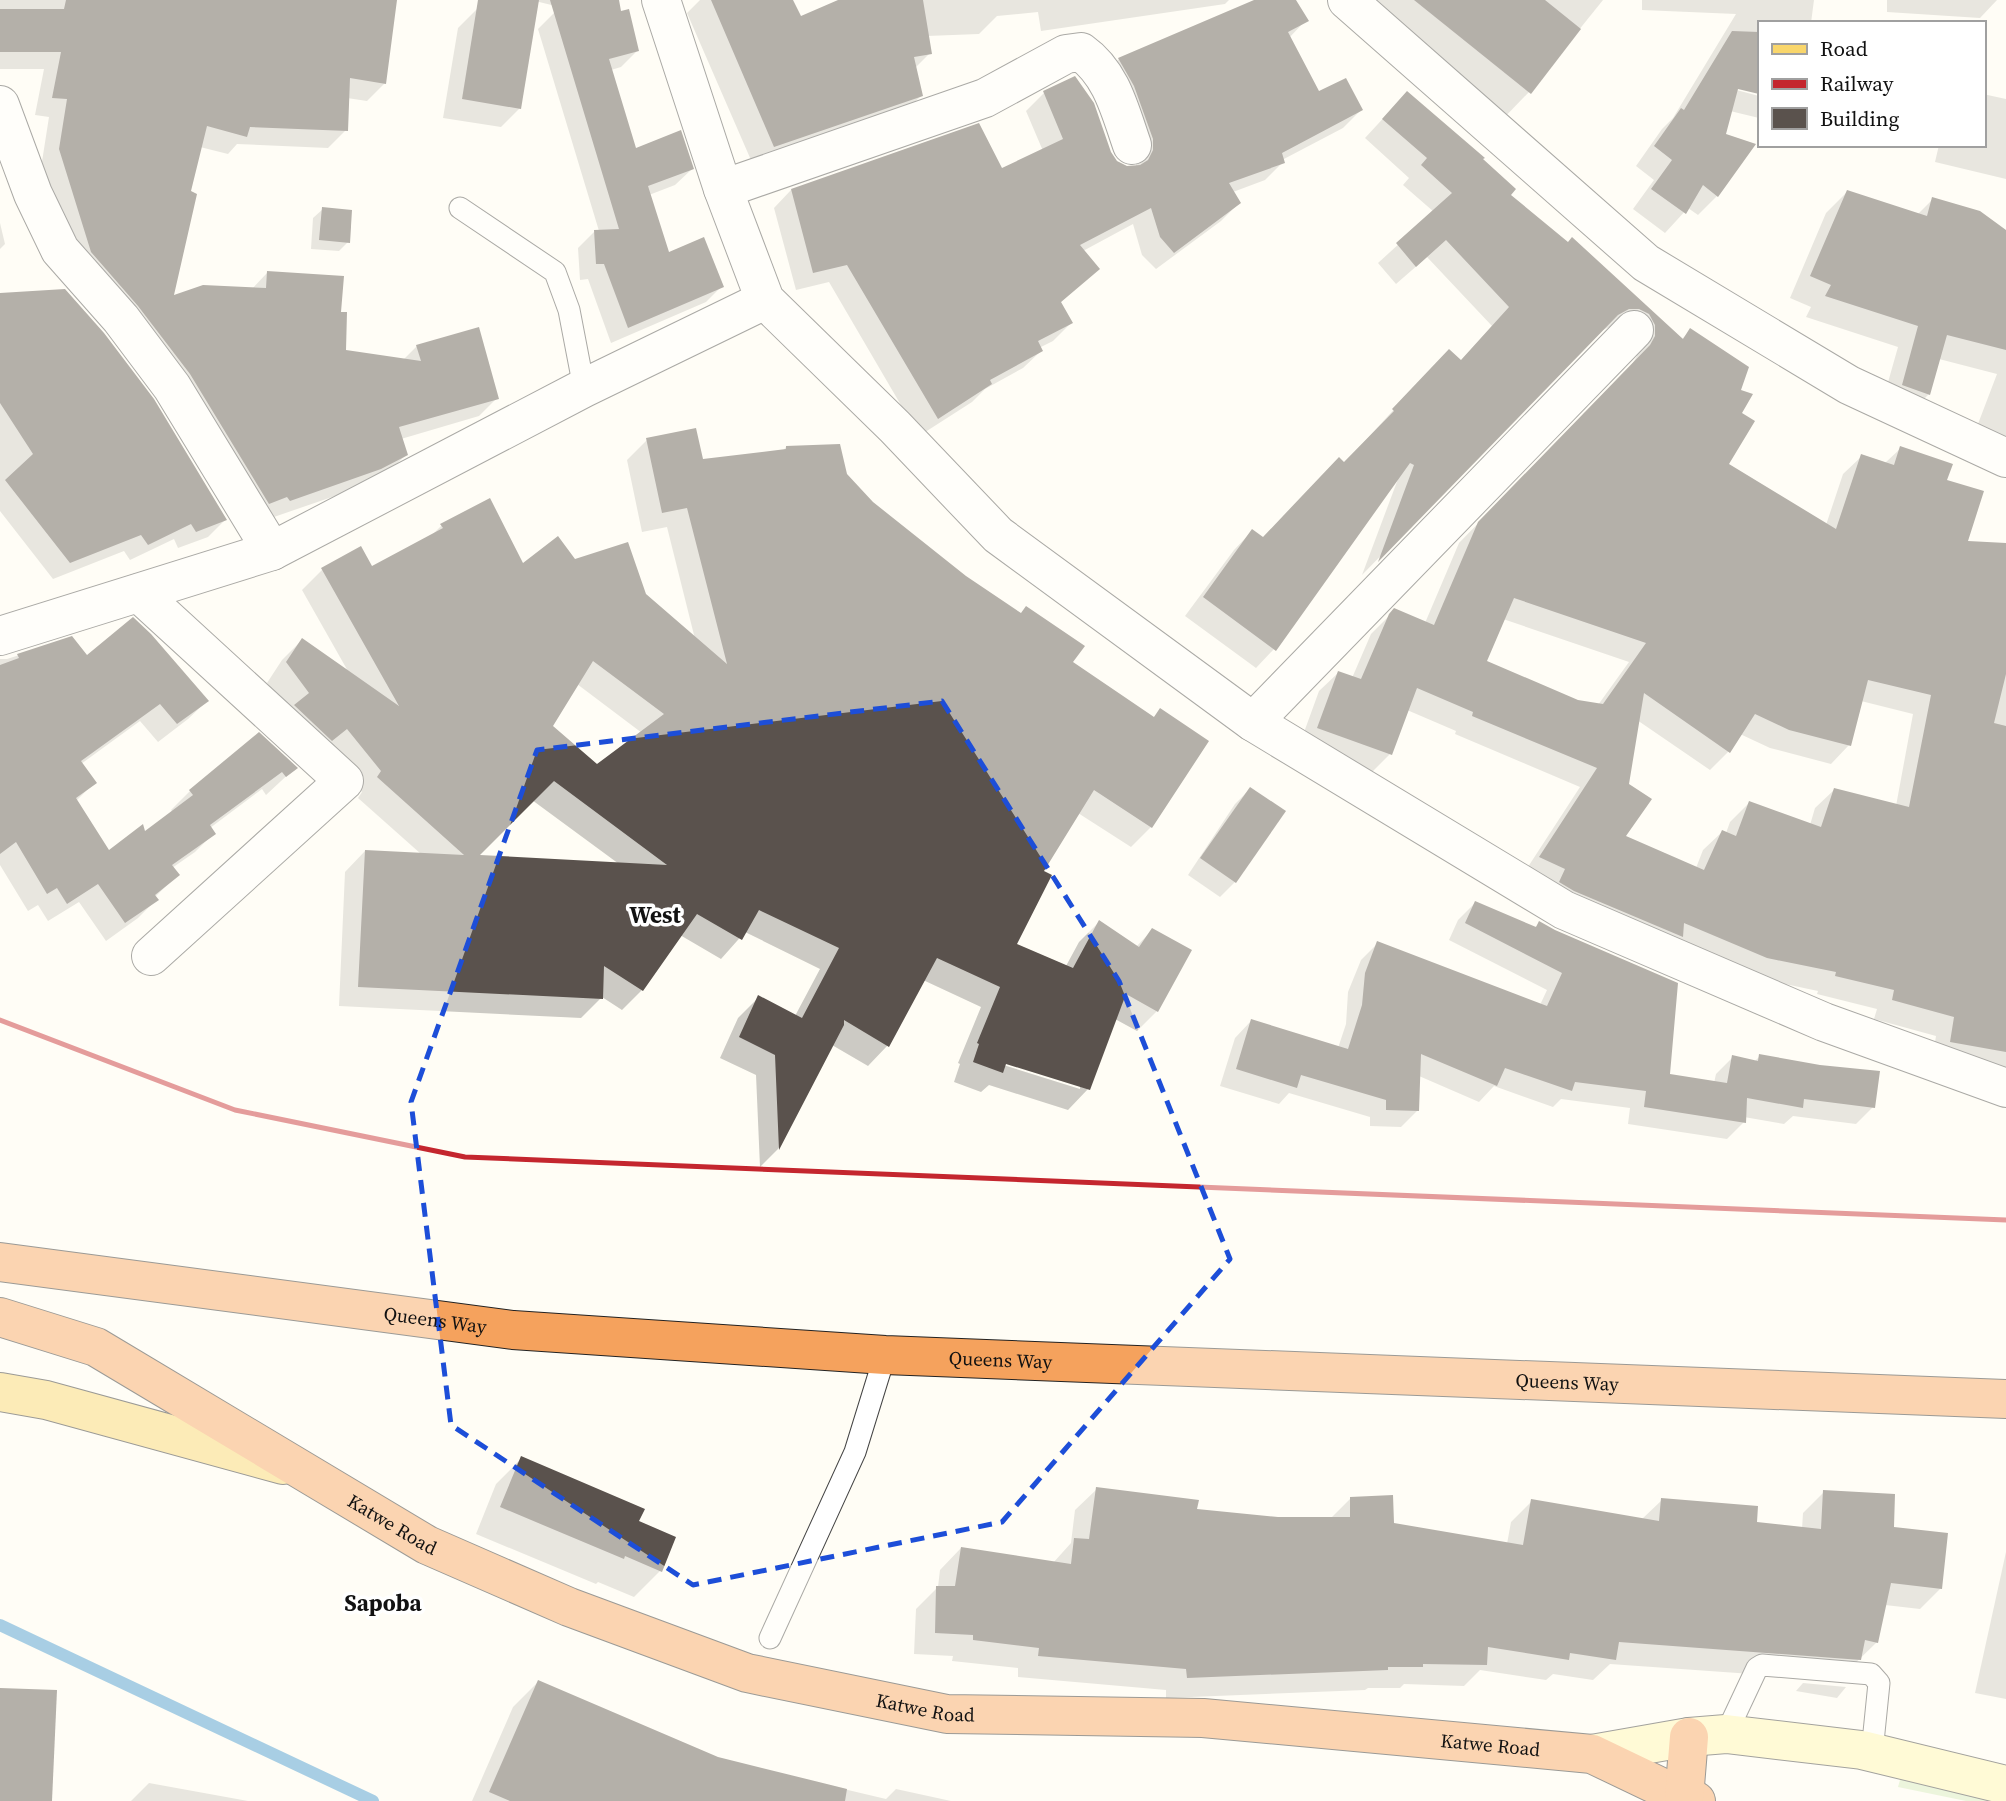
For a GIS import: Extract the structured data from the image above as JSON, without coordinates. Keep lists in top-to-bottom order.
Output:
{
  "streets": {
    "highway": ["Queens Way", "Katwe Road"]
  },
  "districts": ["West", "Sapoba"],
  "legend": ["Road", "Railway", "Building"]
}
